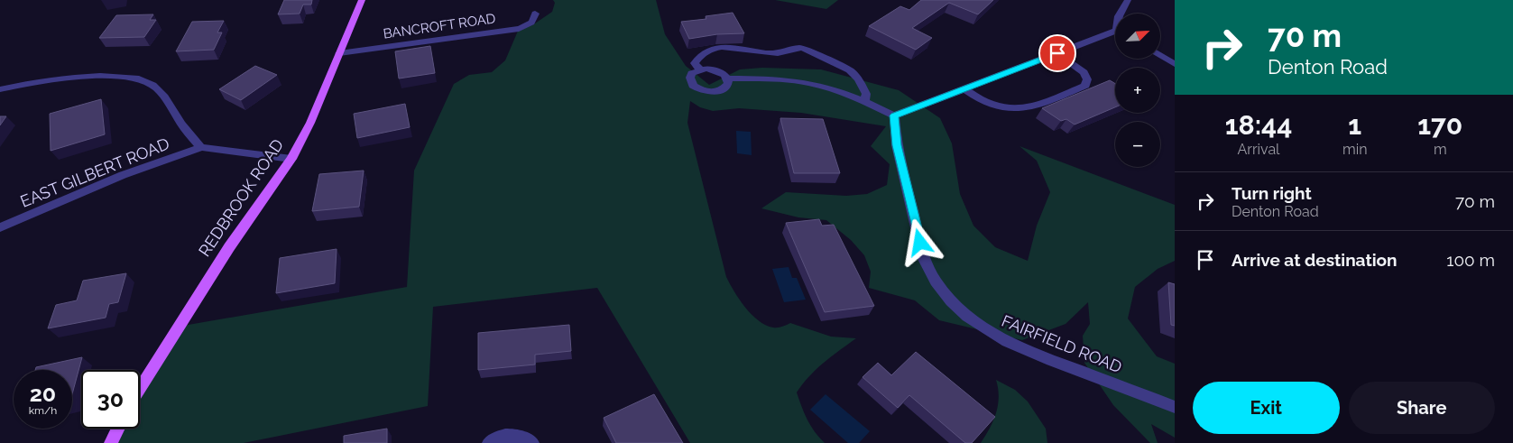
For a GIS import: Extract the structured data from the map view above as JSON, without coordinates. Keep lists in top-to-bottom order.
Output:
{
  "streets": {
    "main road": ["REDBROOK ROAD"],
    "street": ["BANCROFT ROAD", "EAST GILBERT ROAD", "FAIRFIELD ROAD"]
  },
  "crossings": [
    ["BANCROFT ROAD", "REDBROOK ROAD"]
  ],
  "north": "top right",
  "page": {
    "turn": ["70 m", "Denton Road"],
    "map_buttons": ["+", "−"],
    "eta": [
      "18:44",
      "Arrival",
      "1",
      "min",
      "170",
      "m"
    ],
    "list": [
      {
        "name": "Turn right",
        "note": "Denton Road",
        "value": "70 m"
      },
      {
        "name": "Arrive at destination",
        "value": "100 m"
      }
    ],
    "speed": "20 km/h",
    "limit": "30",
    "buttons": ["Exit", "Share"]
  }
}
